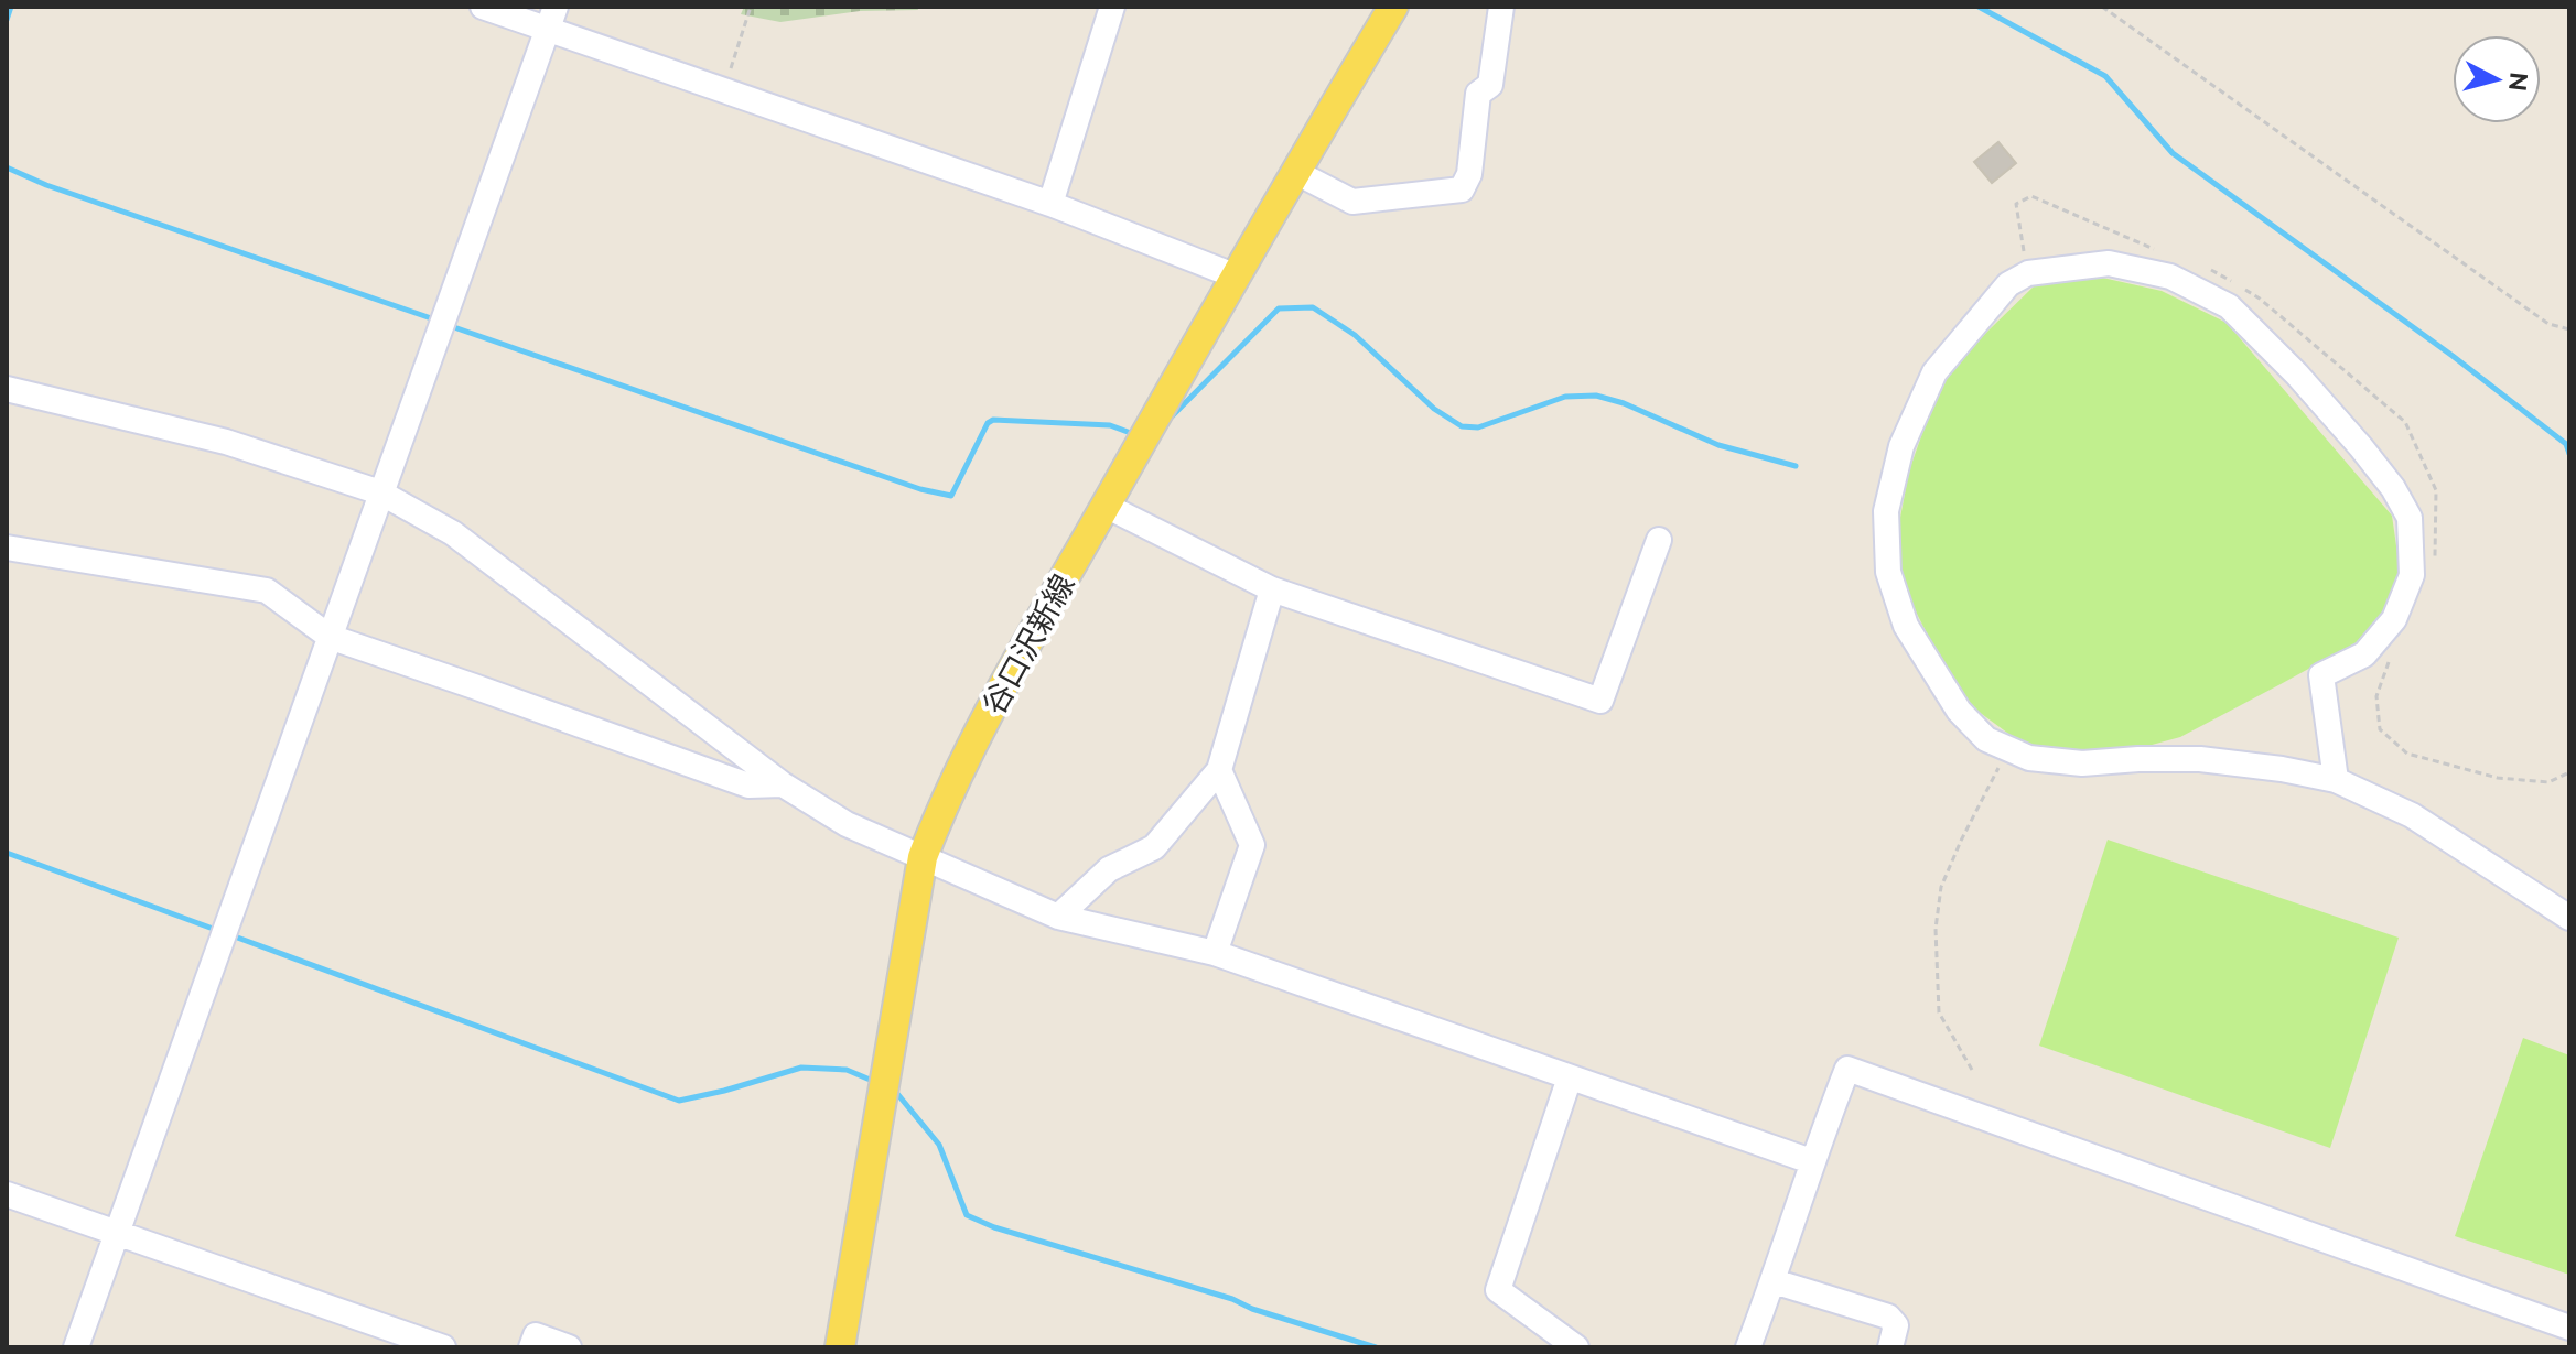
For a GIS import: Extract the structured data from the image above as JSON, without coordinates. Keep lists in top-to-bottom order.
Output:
{
  "streets": {
    "main road": ["谷口沢新線"]
  },
  "north": "right"
}
